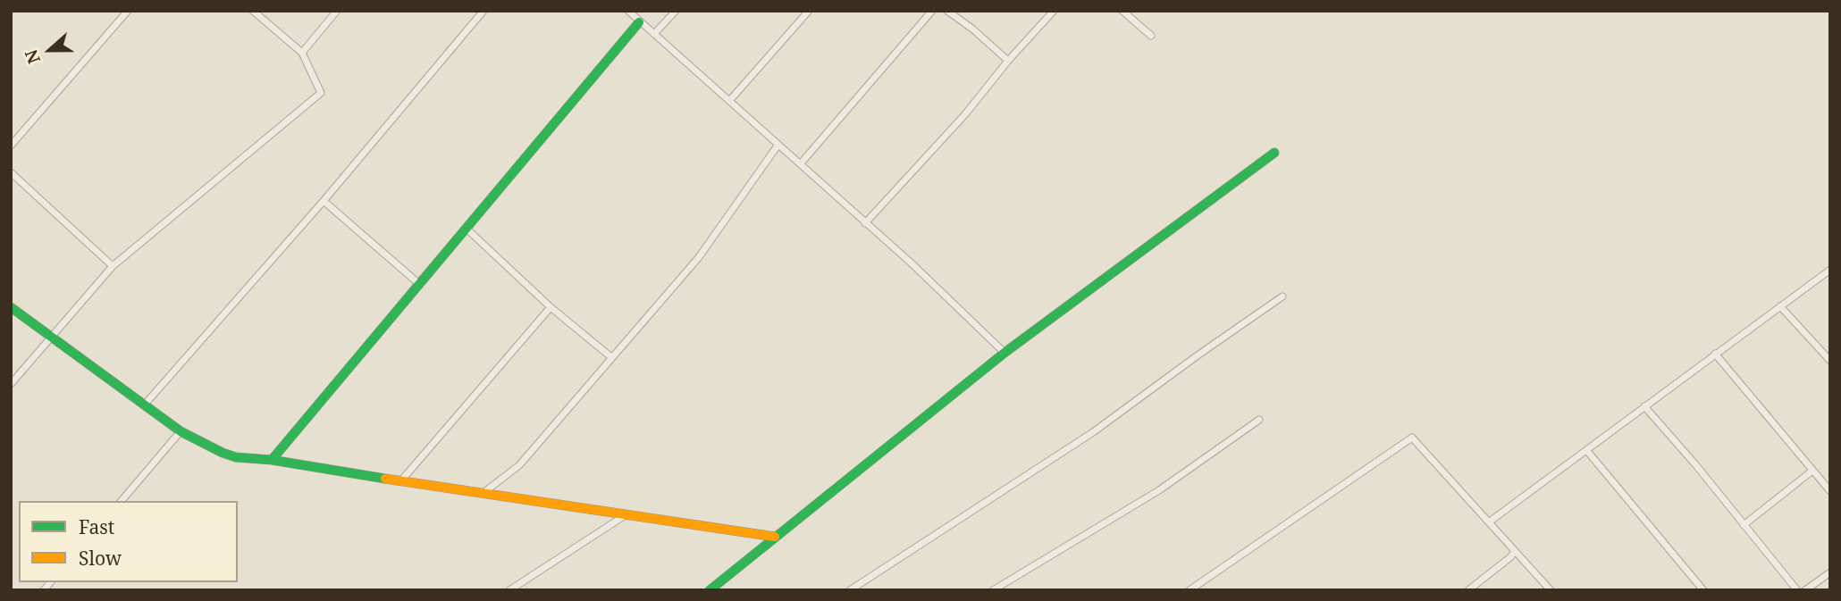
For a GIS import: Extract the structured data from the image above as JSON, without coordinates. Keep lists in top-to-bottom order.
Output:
{
  "legend": ["Fast", "Slow"],
  "north": "left"
}
